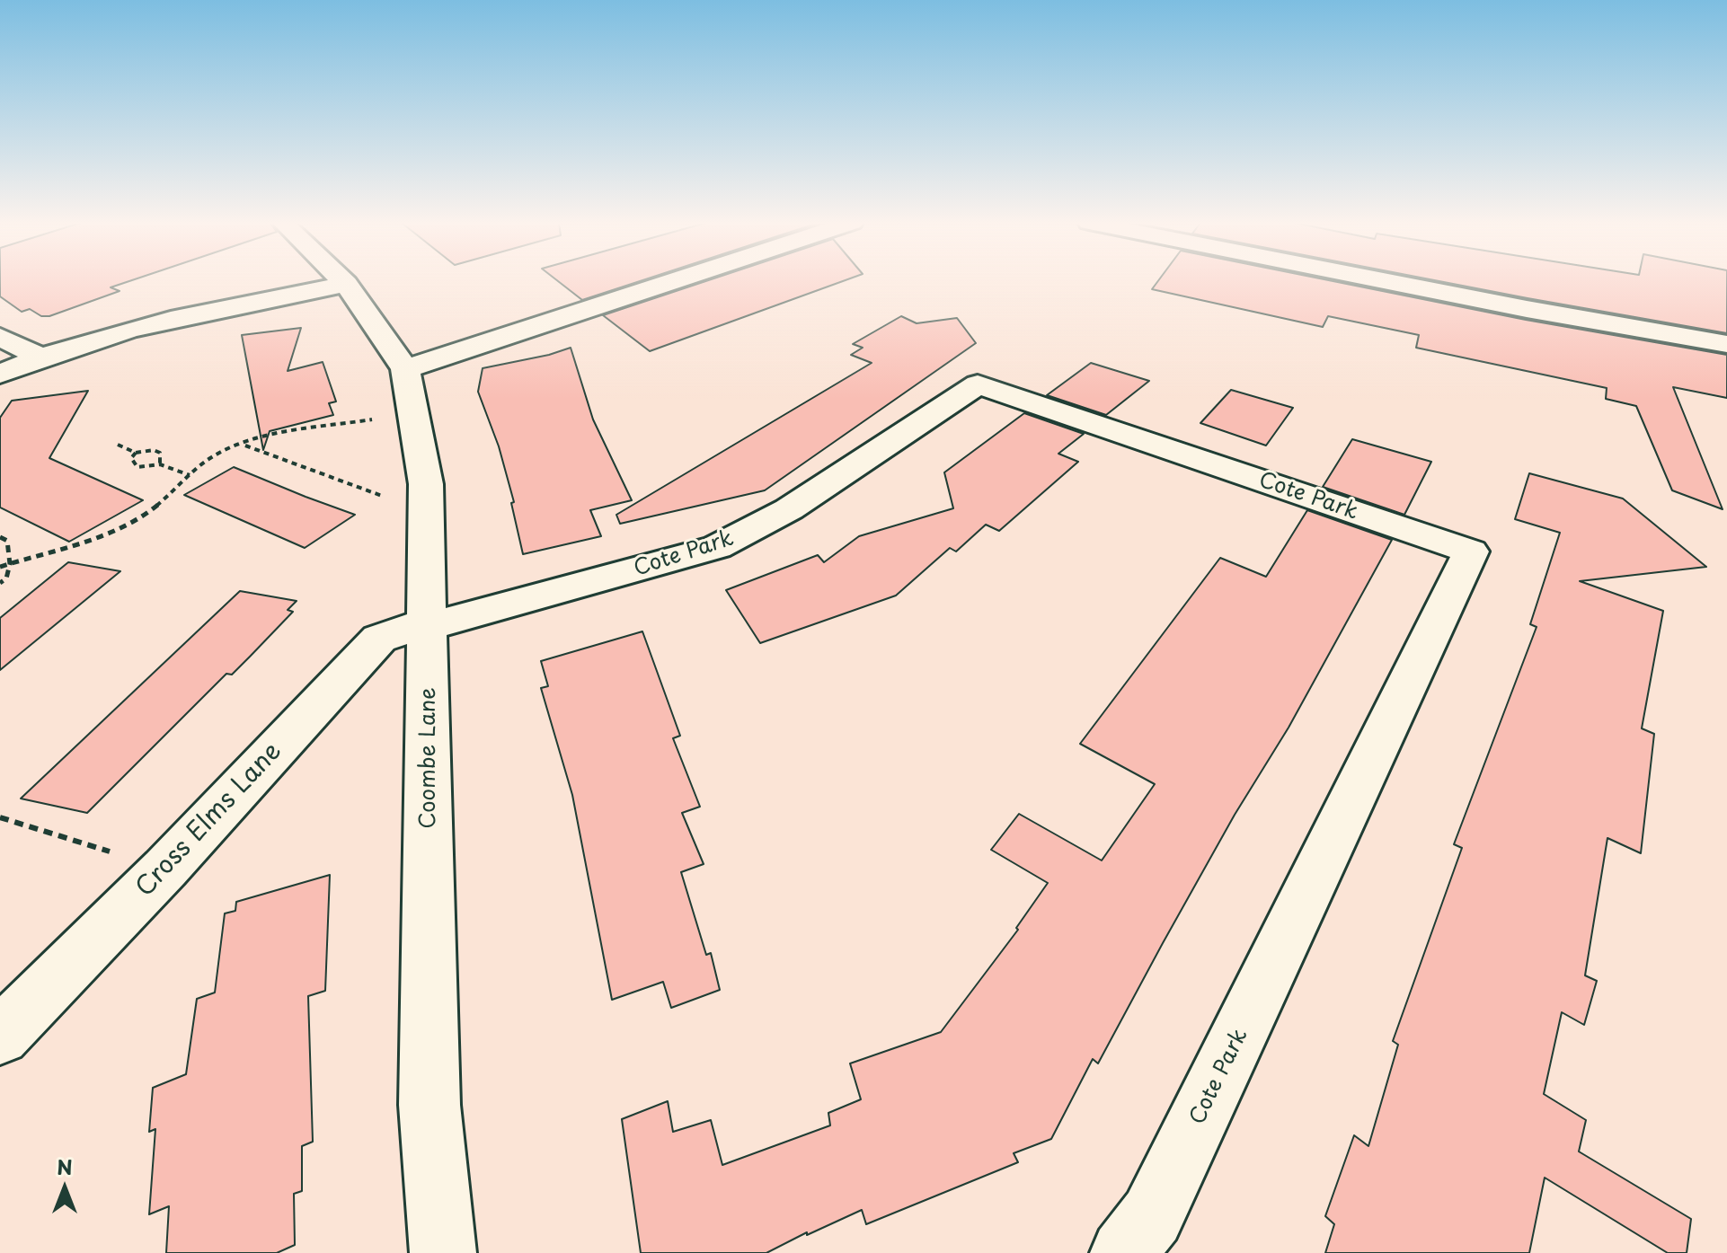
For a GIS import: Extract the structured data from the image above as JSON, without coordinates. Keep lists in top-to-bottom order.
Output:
{
  "streets": {
    "street": ["Cote Park", "Coombe Lane", "Cross Elms Lane"]
  },
  "crossings": [
    ["Cote Park", "Coombe Lane"],
    ["Cote Park", "Cross Elms Lane"],
    ["Coombe Lane", "Cross Elms Lane"]
  ],
  "north": "top"
}
